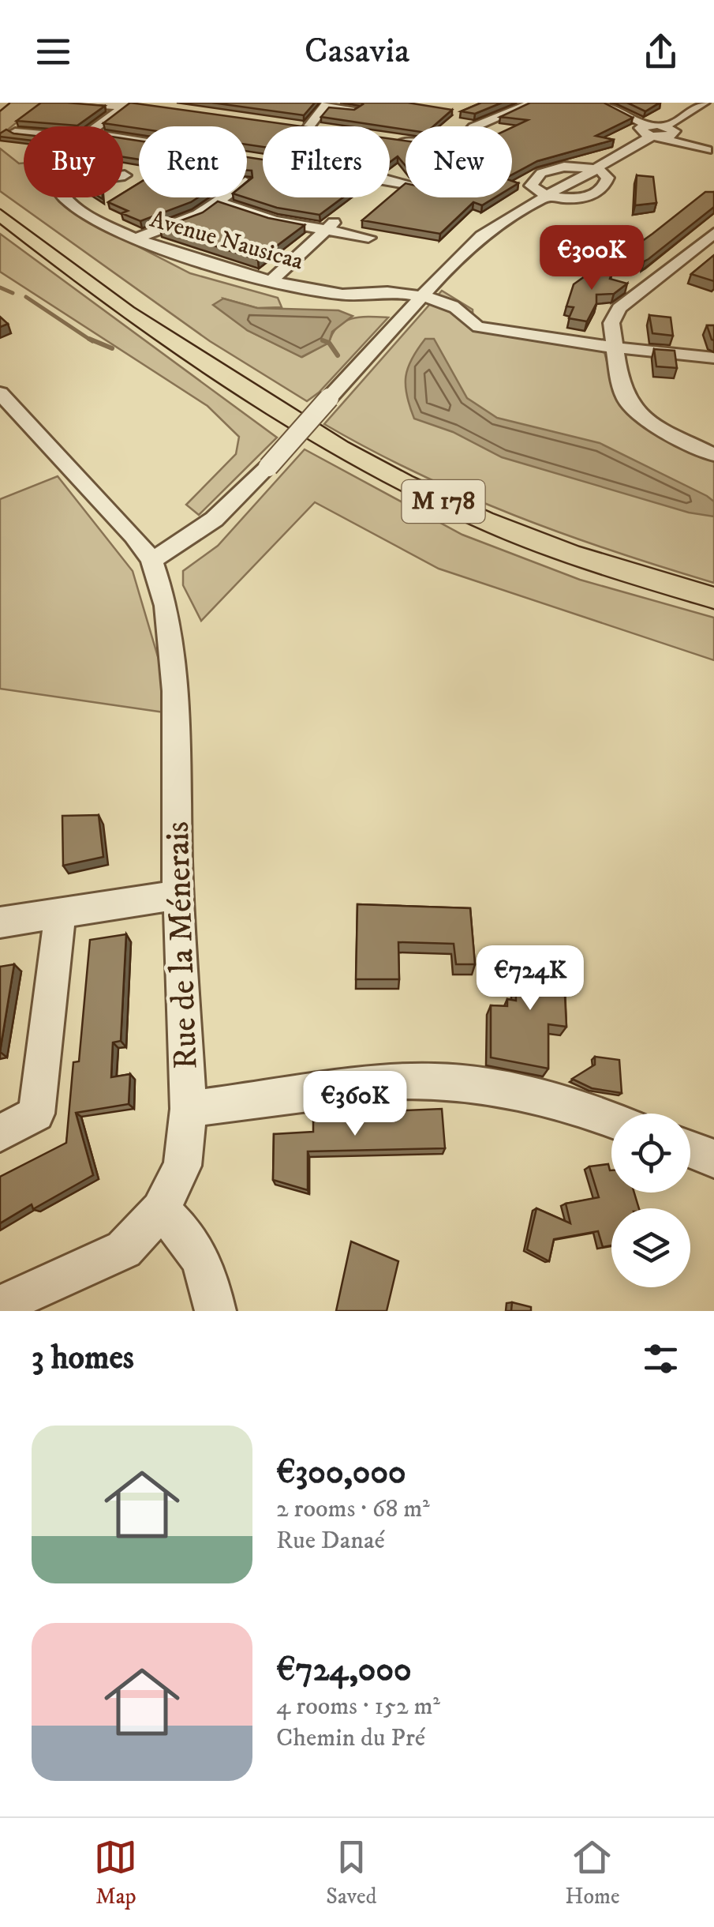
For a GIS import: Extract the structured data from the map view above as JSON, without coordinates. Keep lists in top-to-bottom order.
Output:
{
  "streets": {
    "main road": ["M 178"],
    "street": ["Avenue Nausicaa", "Rue de la Ménerais"]
  },
  "page": {
    "header": "Casavia",
    "chip": [
      "Buy",
      "Rent",
      "Filters",
      "New"
    ],
    "price": ["€300K", "€724K", "€360K"],
    "heading": "3 homes",
    "list": [
      {
        "name": "€300,000",
        "note": "2 rooms · 68 m² · Rue Danaé"
      },
      {
        "name": "€724,000",
        "note": "4 rooms · 152 m² · Chemin du Pré"
      }
    ],
    "tabs": ["Map", "Saved", "Home"]
  }
}
